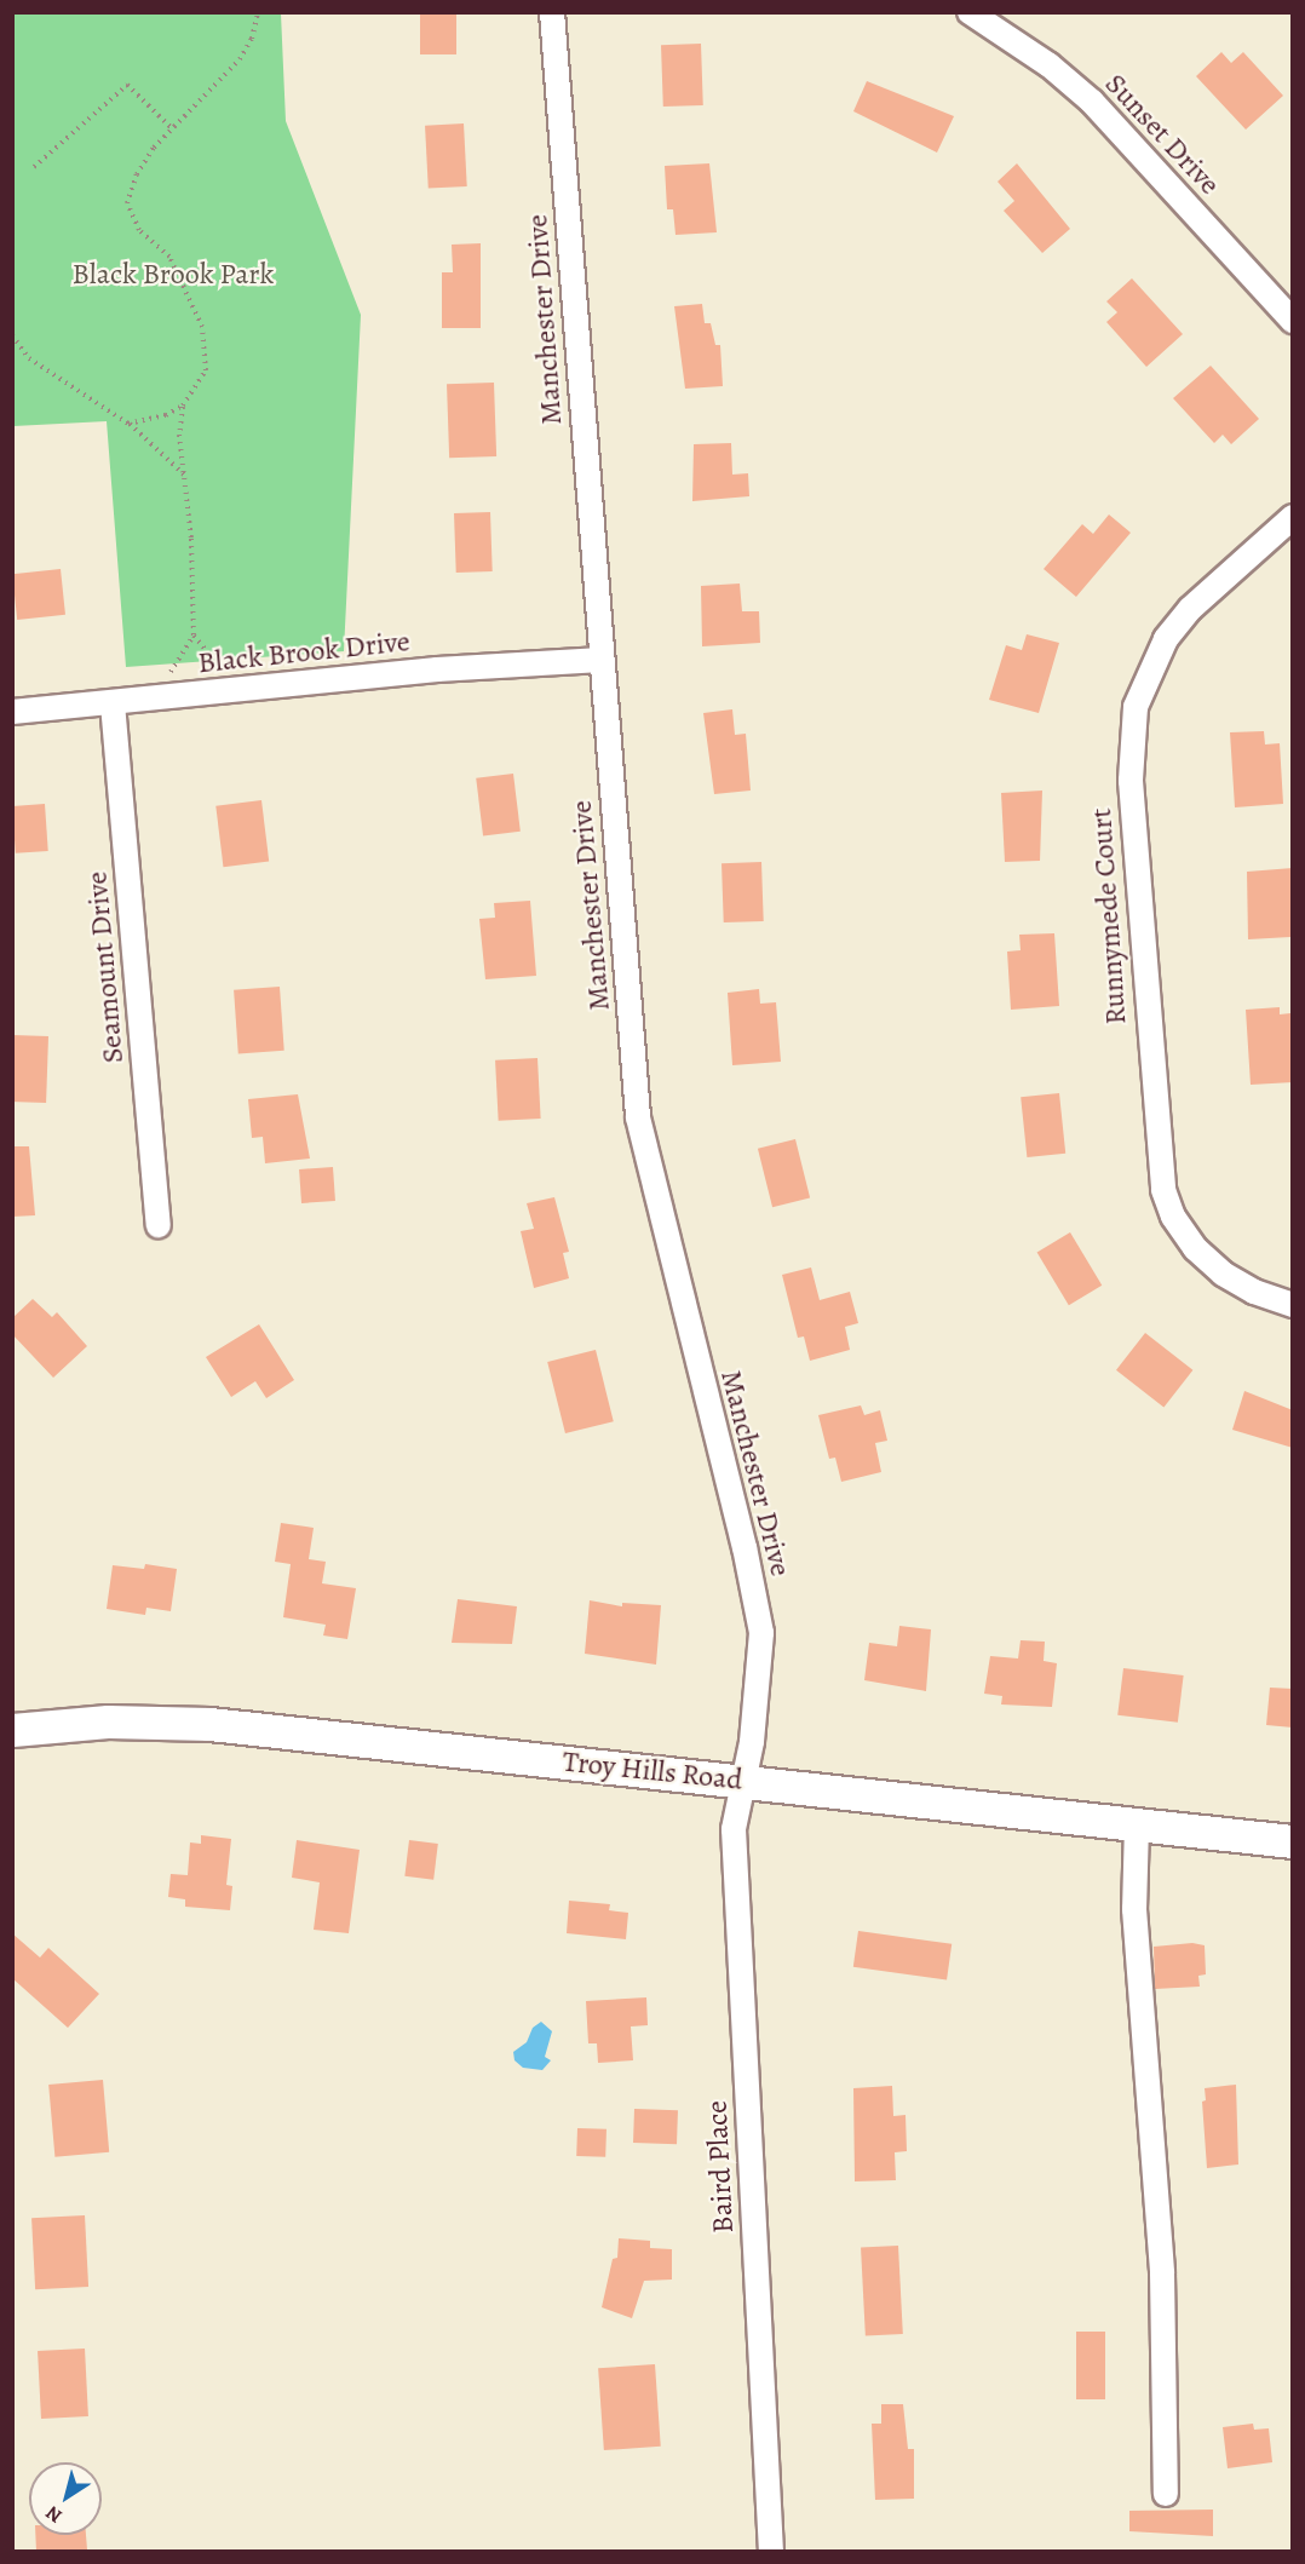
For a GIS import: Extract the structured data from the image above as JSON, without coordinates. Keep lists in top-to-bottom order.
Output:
{
  "streets": {
    "main road": ["Troy Hills Road"],
    "street": [
      "Sunset Drive",
      "Manchester Drive",
      "Black Brook Drive",
      "Runnymede Court",
      "Seamount Drive",
      "Baird Place"
    ]
  },
  "crossings": [
    ["Manchester Drive", "Black Brook Drive"],
    ["Manchester Drive", "Troy Hills Road"],
    ["Manchester Drive", "Baird Place"],
    ["Black Brook Drive", "Seamount Drive"],
    ["Troy Hills Road", "Baird Place"]
  ],
  "parks": ["Black Brook Park"],
  "north": "bottom left"
}
